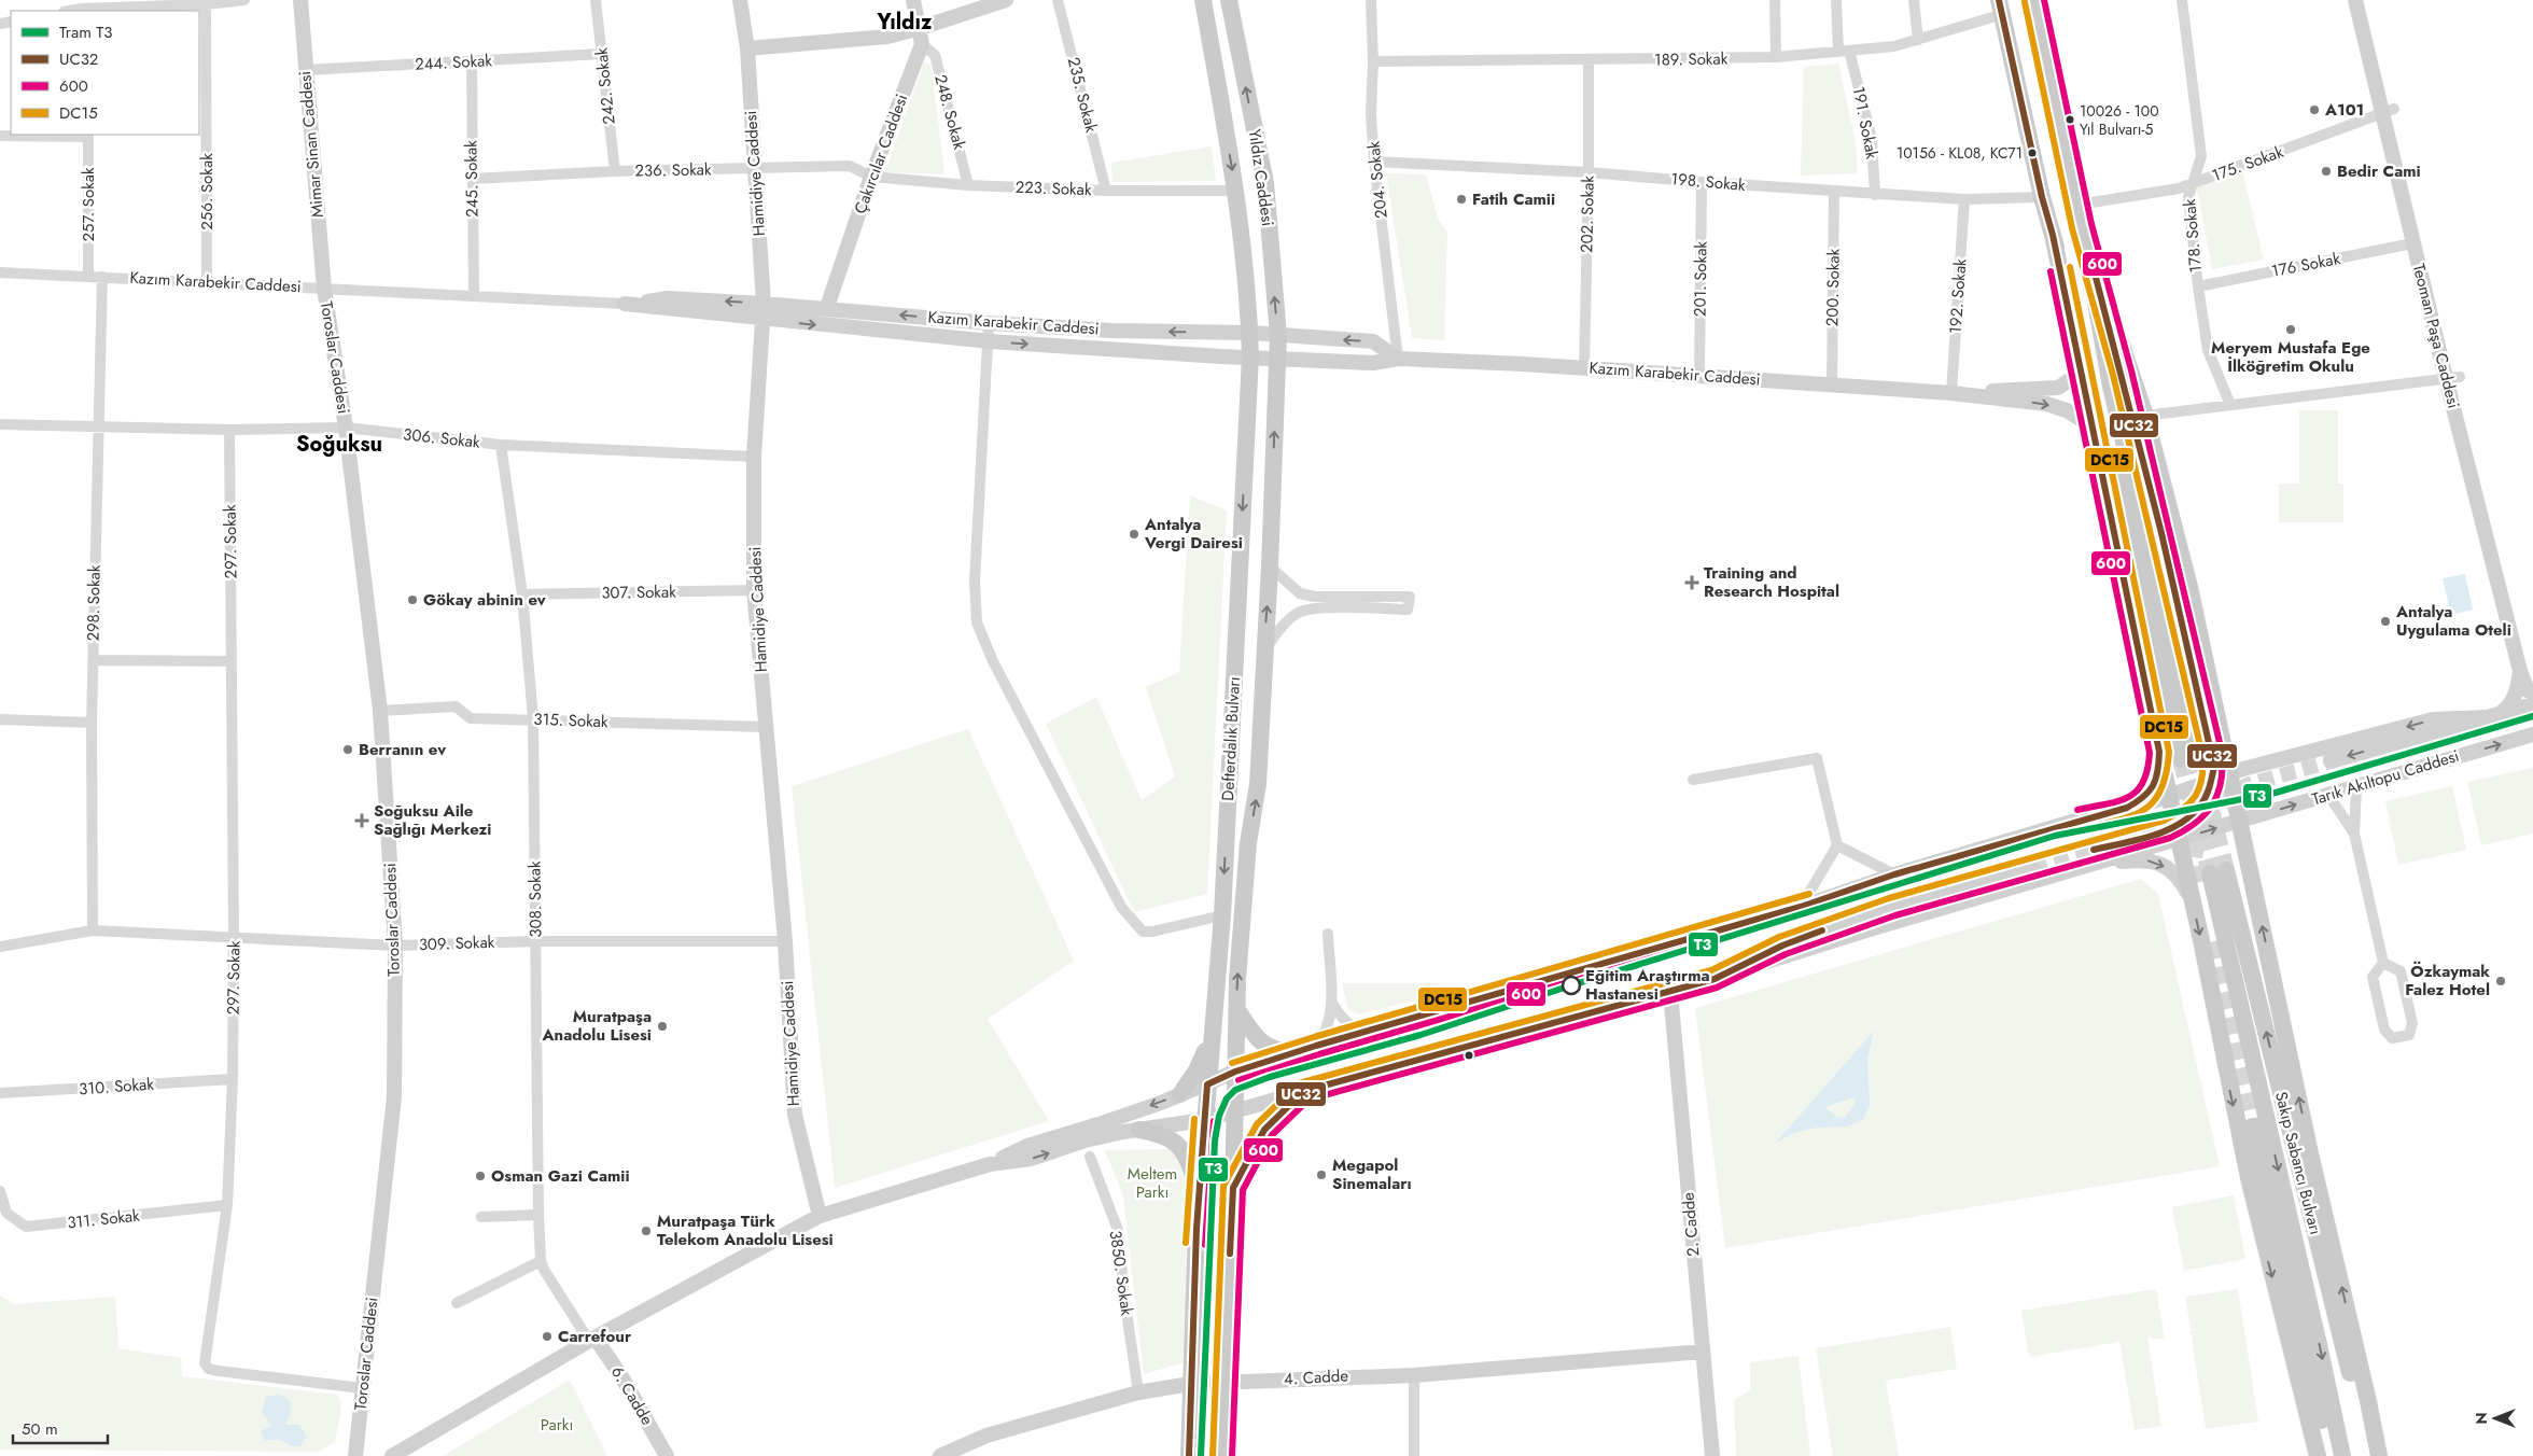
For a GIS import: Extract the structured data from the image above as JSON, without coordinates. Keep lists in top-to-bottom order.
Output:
{
  "streets": {
    "main road": ["Yıldız Caddesi", "Defterdalık Bulvarı", "Sakıp Sabancı Bulvarı"],
    "street": [
      "189. Sokak",
      "244. Sokak",
      "242. Sokak",
      "235. Sokak",
      "248. Sokak",
      "191. Sokak",
      "Mimar Sinan Caddesi",
      "Çakırcılar Caddesi",
      "175. Sokak",
      "236. Sokak",
      "Hamidiye Caddesi",
      "245. Sokak",
      "204. Sokak",
      "198. Sokak",
      "223. Sokak",
      "256. Sokak",
      "257. Sokak",
      "202. Sokak",
      "178. Sokak",
      "176 Sokak",
      "201. Sokak",
      "Kazım Karabekir Caddesi",
      "200. Sokak",
      "192. Sokak",
      "Teoman Paşa Caddesi",
      "Toroslar Caddesi",
      "306. Sokak",
      "297. Sokak",
      "307. Sokak",
      "298. Sokak",
      "315. Sokak",
      "Tarık Akıltopu Caddesi",
      "308. Sokak",
      "309. Sokak",
      "310. Sokak",
      "311. Sokak",
      "2. Cadde",
      "3850. Sokak",
      "4. Cadde",
      "6. Cadde"
    ]
  },
  "crossings": [
    ["189. Sokak", "191. Sokak"],
    ["189. Sokak", "204. Sokak"],
    ["189. Sokak", "202. Sokak"],
    ["244. Sokak", "242. Sokak"],
    ["244. Sokak", "Mimar Sinan Caddesi"],
    ["244. Sokak", "245. Sokak"],
    ["242. Sokak", "236. Sokak"],
    ["235. Sokak", "223. Sokak"],
    ["248. Sokak", "Çakırcılar Caddesi"],
    ["248. Sokak", "223. Sokak"],
    ["191. Sokak", "198. Sokak"],
    ["Mimar Sinan Caddesi", "Kazım Karabekir Caddesi"],
    ["Mimar Sinan Caddesi", "Toroslar Caddesi"],
    ["Çakırcılar Caddesi", "236. Sokak"],
    ["Çakırcılar Caddesi", "223. Sokak"],
    ["Çakırcılar Caddesi", "Kazım Karabekir Caddesi"],
    ["175. Sokak", "178. Sokak"],
    ["175. Sokak", "Teoman Paşa Caddesi"],
    ["236. Sokak", "Hamidiye Caddesi"],
    ["236. Sokak", "245. Sokak"],
    ["236. Sokak", "223. Sokak"],
    ["Hamidiye Caddesi", "Kazım Karabekir Caddesi"],
    ["Hamidiye Caddesi", "306. Sokak"],
    ["Hamidiye Caddesi", "307. Sokak"],
    ["Hamidiye Caddesi", "315. Sokak"],
    ["Hamidiye Caddesi", "309. Sokak"],
    ["Yıldız Caddesi", "223. Sokak"],
    ["Yıldız Caddesi", "Kazım Karabekir Caddesi"],
    ["Yıldız Caddesi", "Defterdalık Bulvarı"],
    ["245. Sokak", "Kazım Karabekir Caddesi"],
    ["204. Sokak", "198. Sokak"],
    ["204. Sokak", "Kazım Karabekir Caddesi"],
    ["198. Sokak", "202. Sokak"],
    ["198. Sokak", "201. Sokak"],
    ["198. Sokak", "200. Sokak"],
    ["198. Sokak", "192. Sokak"],
    ["256. Sokak", "Kazım Karabekir Caddesi"],
    ["257. Sokak", "Kazım Karabekir Caddesi"],
    ["202. Sokak", "Kazım Karabekir Caddesi"],
    ["178. Sokak", "176 Sokak"],
    ["176 Sokak", "Teoman Paşa Caddesi"],
    ["201. Sokak", "Kazım Karabekir Caddesi"],
    ["Kazım Karabekir Caddesi", "200. Sokak"],
    ["Kazım Karabekir Caddesi", "192. Sokak"],
    ["Kazım Karabekir Caddesi", "Toroslar Caddesi"],
    ["Kazım Karabekir Caddesi", "298. Sokak"],
    ["Kazım Karabekir Caddesi", "Defterdalık Bulvarı"],
    ["Toroslar Caddesi", "306. Sokak"],
    ["Toroslar Caddesi", "297. Sokak"],
    ["Toroslar Caddesi", "315. Sokak"],
    ["Toroslar Caddesi", "309. Sokak"],
    ["306. Sokak", "297. Sokak"],
    ["306. Sokak", "298. Sokak"],
    ["306. Sokak", "308. Sokak"],
    ["297. Sokak", "309. Sokak"],
    ["297. Sokak", "310. Sokak"],
    ["297. Sokak", "311. Sokak"],
    ["307. Sokak", "308. Sokak"],
    ["298. Sokak", "309. Sokak"],
    ["315. Sokak", "308. Sokak"],
    ["Defterdalık Bulvarı", "4. Cadde"],
    ["308. Sokak", "309. Sokak"],
    ["308. Sokak", "6. Cadde"],
    ["2. Cadde", "4. Cadde"],
    ["3850. Sokak", "4. Cadde"]
  ],
  "districts": ["Yıldız", "Soğuksu"],
  "parks": ["Meltem Parkı", "Parkı"],
  "places": {
    "other": [
      "A101",
      "10026 - 100 Yıl Bulvarı-5",
      "10156 - KL08, KC71",
      "Bedir Cami",
      "Fatih Camii",
      "Meryem Mustafa Ege İlköğretim Okulu",
      "Antalya Vergi Dairesi",
      "Gökay abinin ev",
      "Antalya Uygulama Oteli",
      "Berranın ev",
      "Özkaymak Falez Hotel",
      "Eğitim Araştırma Hastanesi",
      "Muratpaşa Anadolu Lisesi",
      "Megapol Sinemaları",
      "Osman Gazi Camii",
      "Muratpaşa Türk Telekom Anadolu Lisesi",
      "Carrefour"
    ],
    "health": ["Training and Research Hospital", "Soğuksu Aile Sağlığı Merkezi"]
  },
  "lines": [
    "transit line UC32",
    "transit line 600",
    "transit line DC15",
    "tram line T3"
  ],
  "legend": [
    "Tram T3",
    "UC32",
    "600",
    "DC15"
  ],
  "scale_bar": "50 m",
  "north": "left"
}
